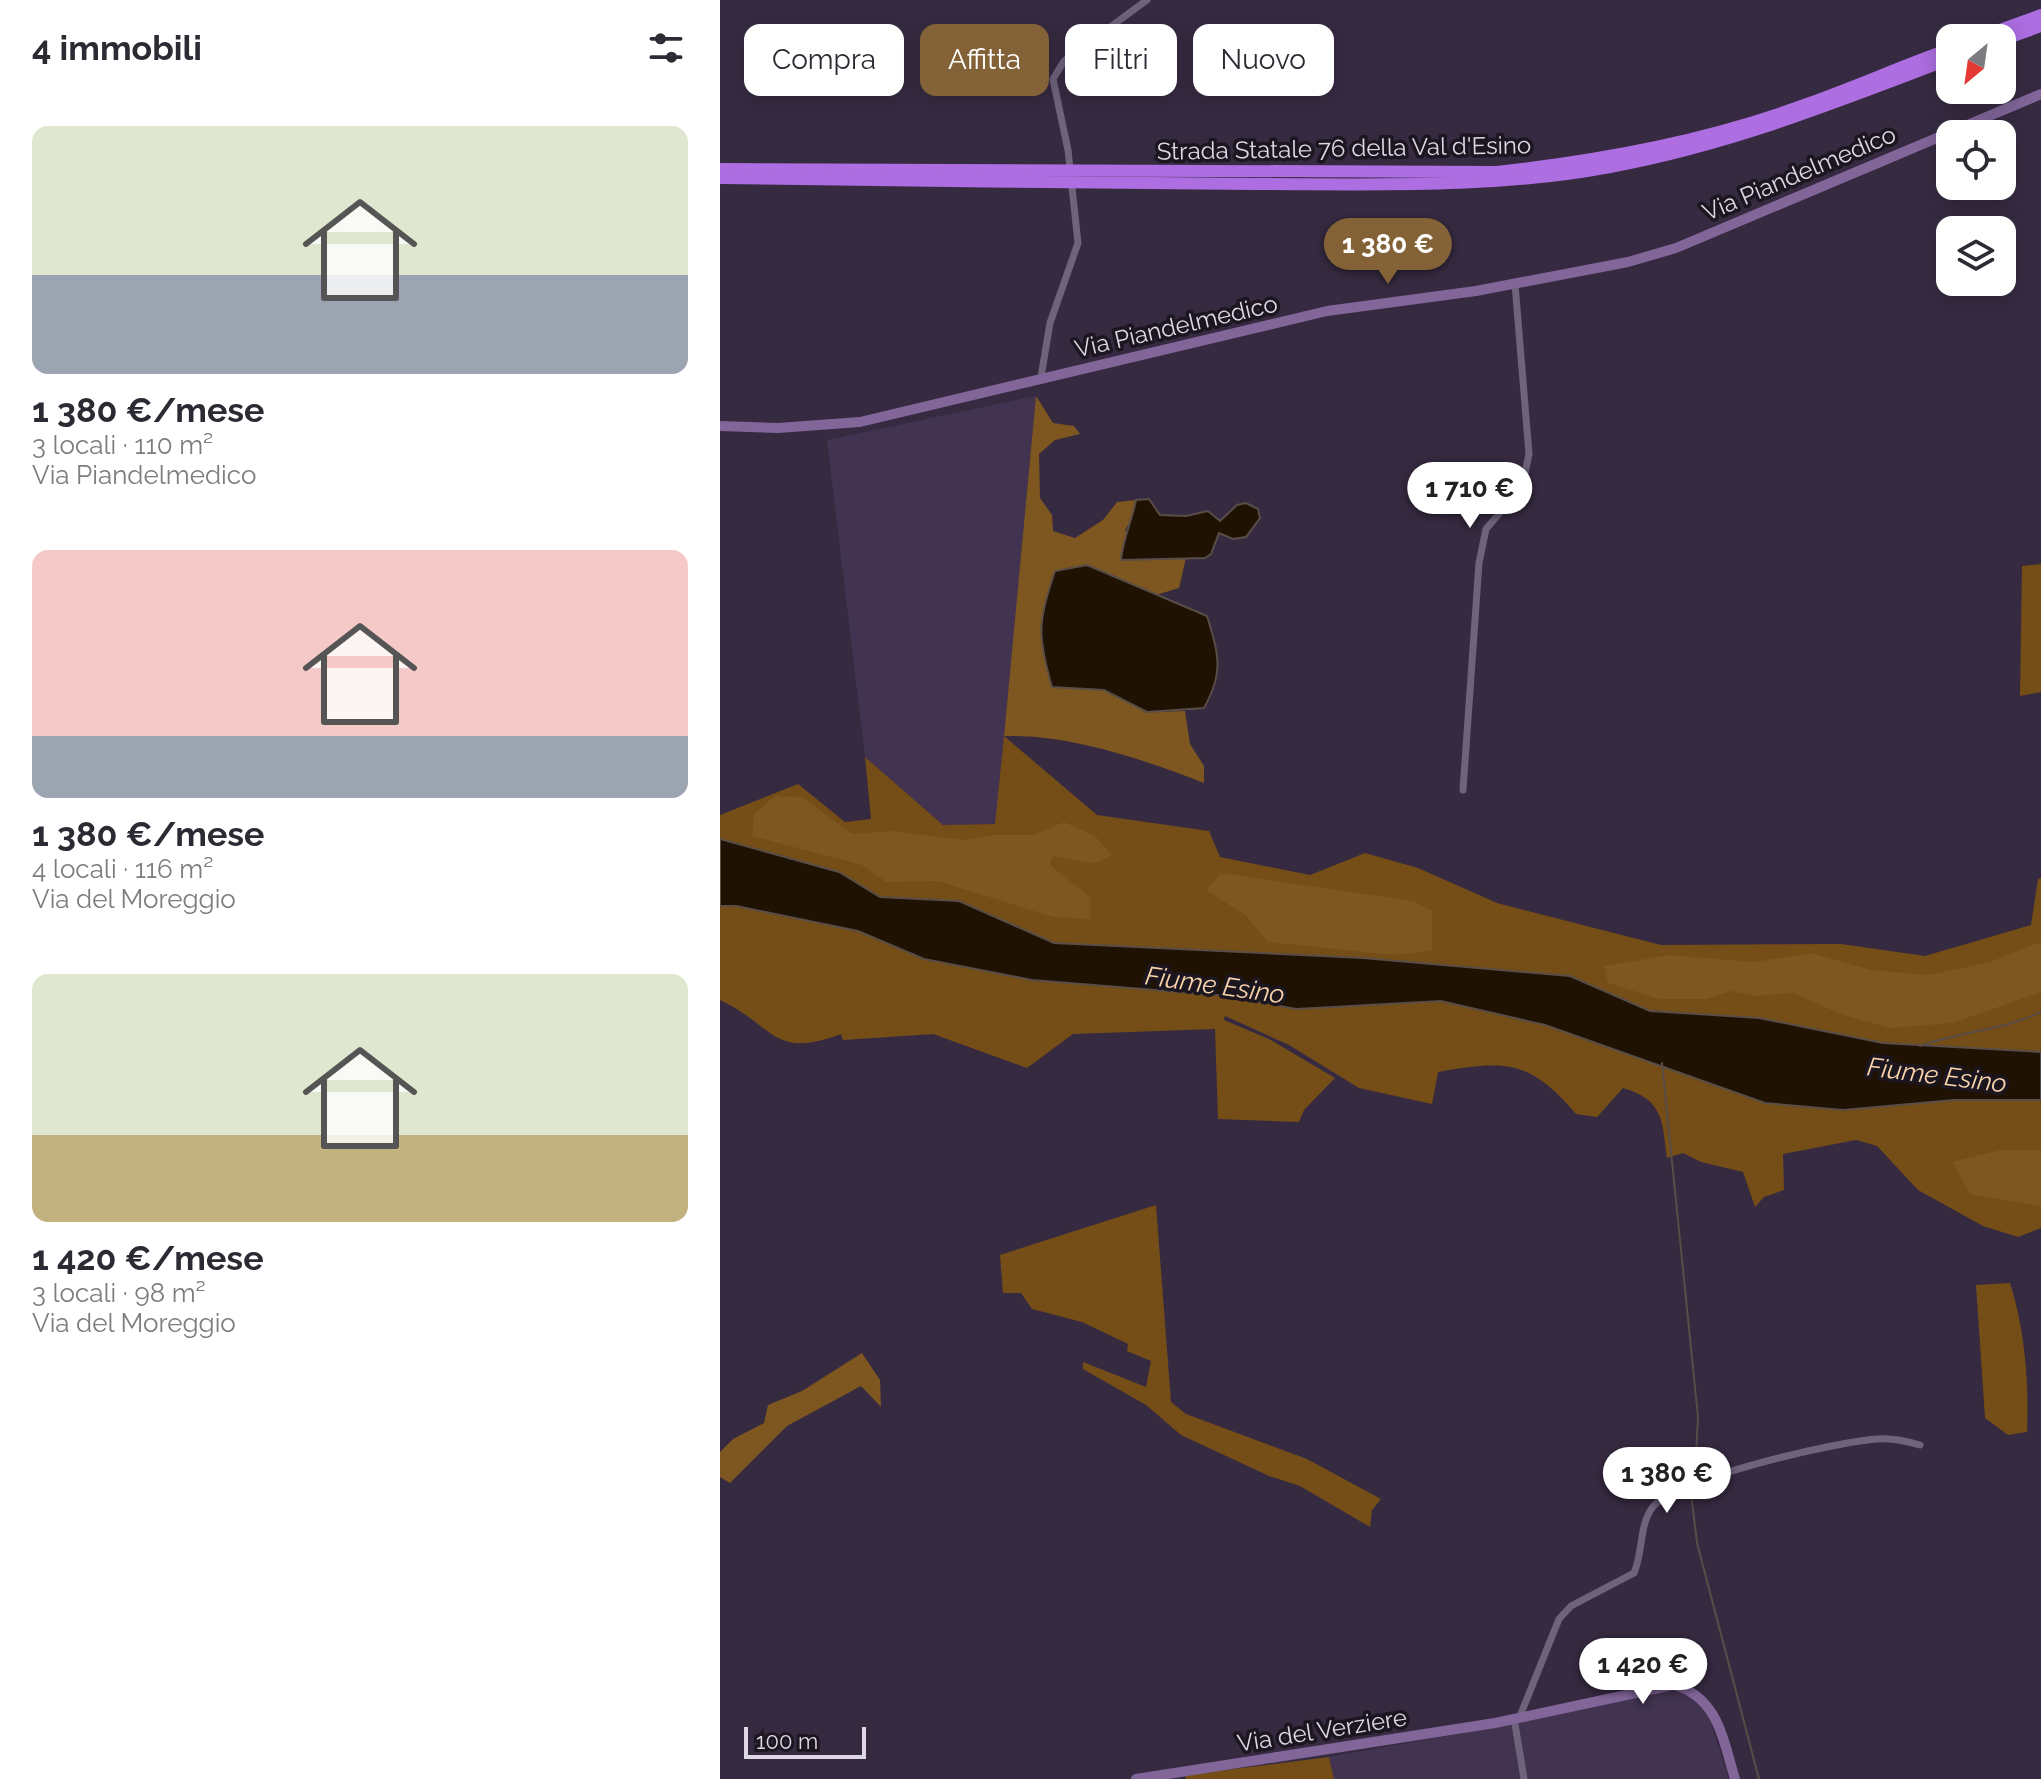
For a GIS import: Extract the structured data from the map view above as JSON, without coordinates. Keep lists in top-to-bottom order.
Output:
{
  "streets": {
    "highway": ["Strada Statale 76 della Val d'Esino"],
    "main road": ["Via Piandelmedico", "Via del Verziere"]
  },
  "water": ["Fiume Esino"],
  "scale_bar": "100 m",
  "north": "bottom left",
  "page": {
    "heading": "4 immobili",
    "chip": [
      "Compra",
      "Affitta",
      "Filtri",
      "Nuovo"
    ],
    "list": [
      {
        "name": "1 380 €/mese",
        "note": "3 locali · 110 m² · Via Piandelmedico"
      },
      {
        "name": "1 380 €/mese",
        "note": "4 locali · 116 m² · Via del Moreggio"
      },
      {
        "name": "1 420 €/mese",
        "note": "3 locali · 98 m² · Via del Moreggio"
      }
    ],
    "price": [
      "1 380 €",
      "1 710 €",
      "1 380 €",
      "1 420 €"
    ],
    "scale": "100 m"
  }
}
